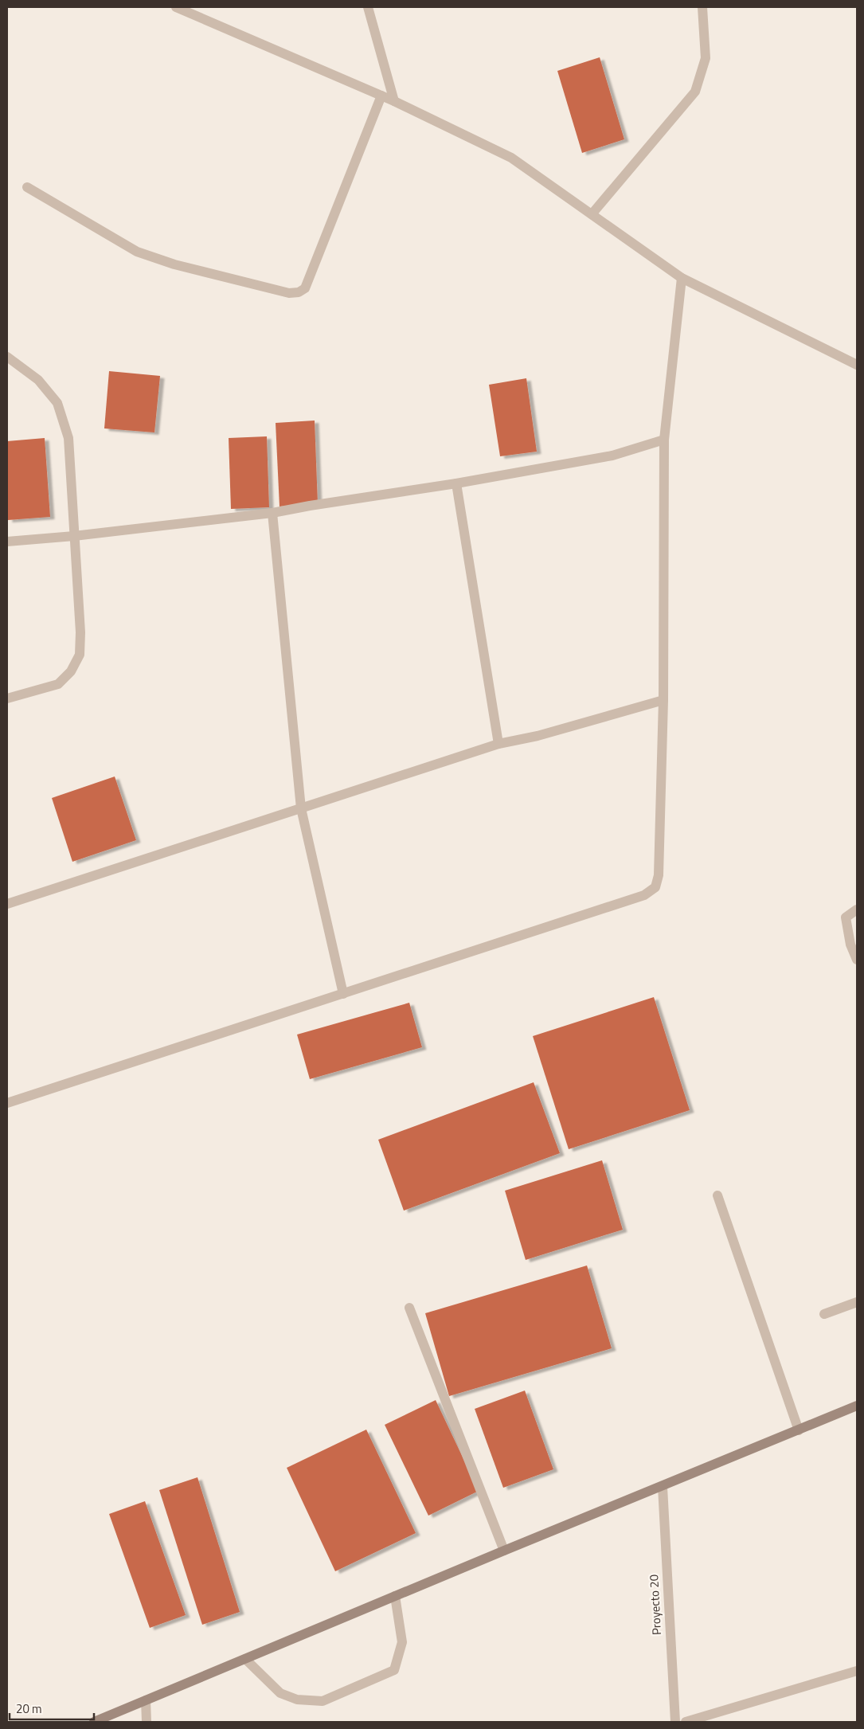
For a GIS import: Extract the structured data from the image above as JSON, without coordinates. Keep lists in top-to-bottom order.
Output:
{
  "streets": {
    "street": ["Proyecto 20"]
  },
  "scale_bar": "20 m"
}
